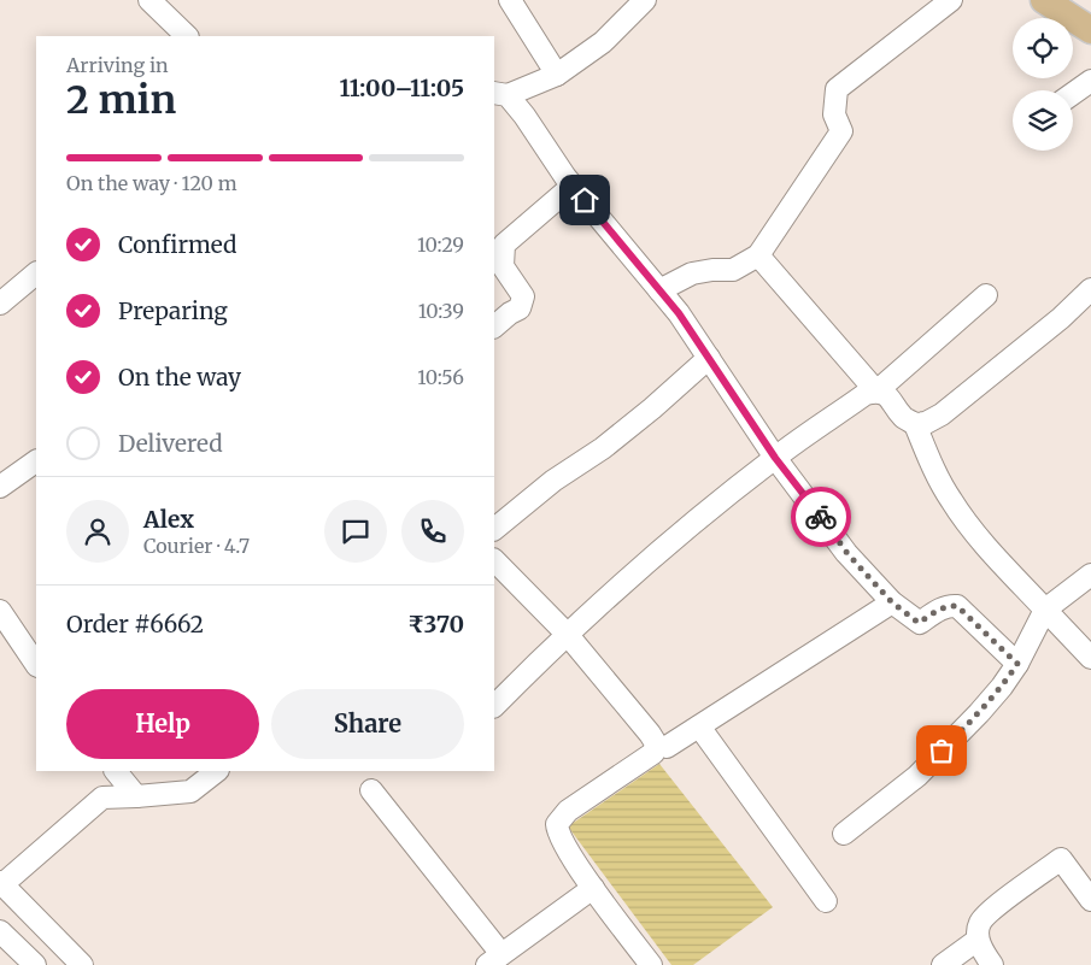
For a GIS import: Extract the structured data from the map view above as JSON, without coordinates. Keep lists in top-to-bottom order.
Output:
{
  "page": {
    "heading": ["2 min", "Arriving in", "11:00–11:05"],
    "panel": [
      "Alex",
      "Courier · 4.7",
      "Order #6662",
      "₹370"
    ],
    "bar": "On the way · 120 m",
    "list": [
      ["Confirmed", "10:29"],
      ["Preparing", "10:39"],
      ["On the way", "10:56"],
      "Delivered"
    ],
    "buttons": ["Help", "Share"]
  }
}
